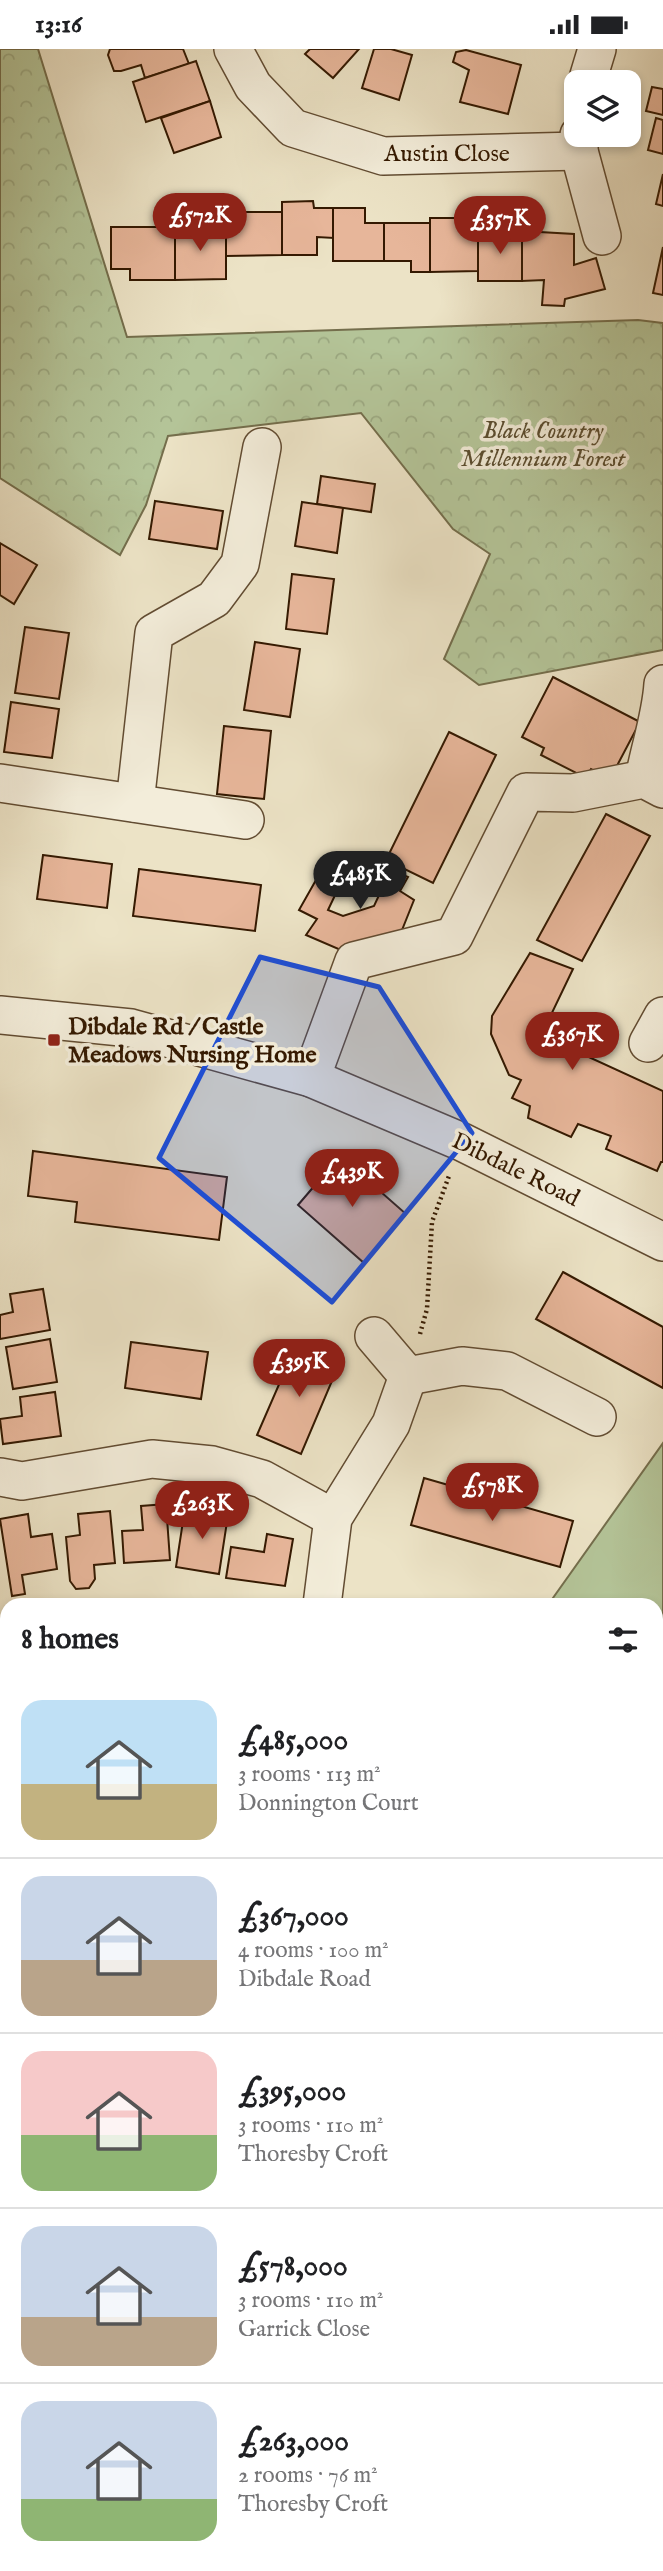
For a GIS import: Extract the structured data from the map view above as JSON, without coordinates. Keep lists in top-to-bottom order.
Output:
{
  "streets": {
    "street": ["Austin Close", "Dibdale Road"]
  },
  "parks": ["Black Country Millennium Forest"],
  "places": {
    "transit": ["Dibdale Rd / Castle Meadows Nursing Home"]
  },
  "page": {
    "status": "13:16",
    "price": [
      "£572K",
      "£357K",
      "£485K",
      "£367K",
      "£439K",
      "£395K",
      "£578K",
      "£263K"
    ],
    "heading": "8 homes",
    "list": [
      {
        "name": "£485,000",
        "note": "3 rooms · 113 m² · Donnington Court"
      },
      {
        "name": "£367,000",
        "note": "4 rooms · 100 m² · Dibdale Road"
      },
      {
        "name": "£395,000",
        "note": "3 rooms · 110 m² · Thoresby Croft"
      },
      {
        "name": "£578,000",
        "note": "3 rooms · 110 m² · Garrick Close"
      },
      {
        "name": "£263,000",
        "note": "2 rooms · 76 m² · Thoresby Croft"
      }
    ]
  }
}
